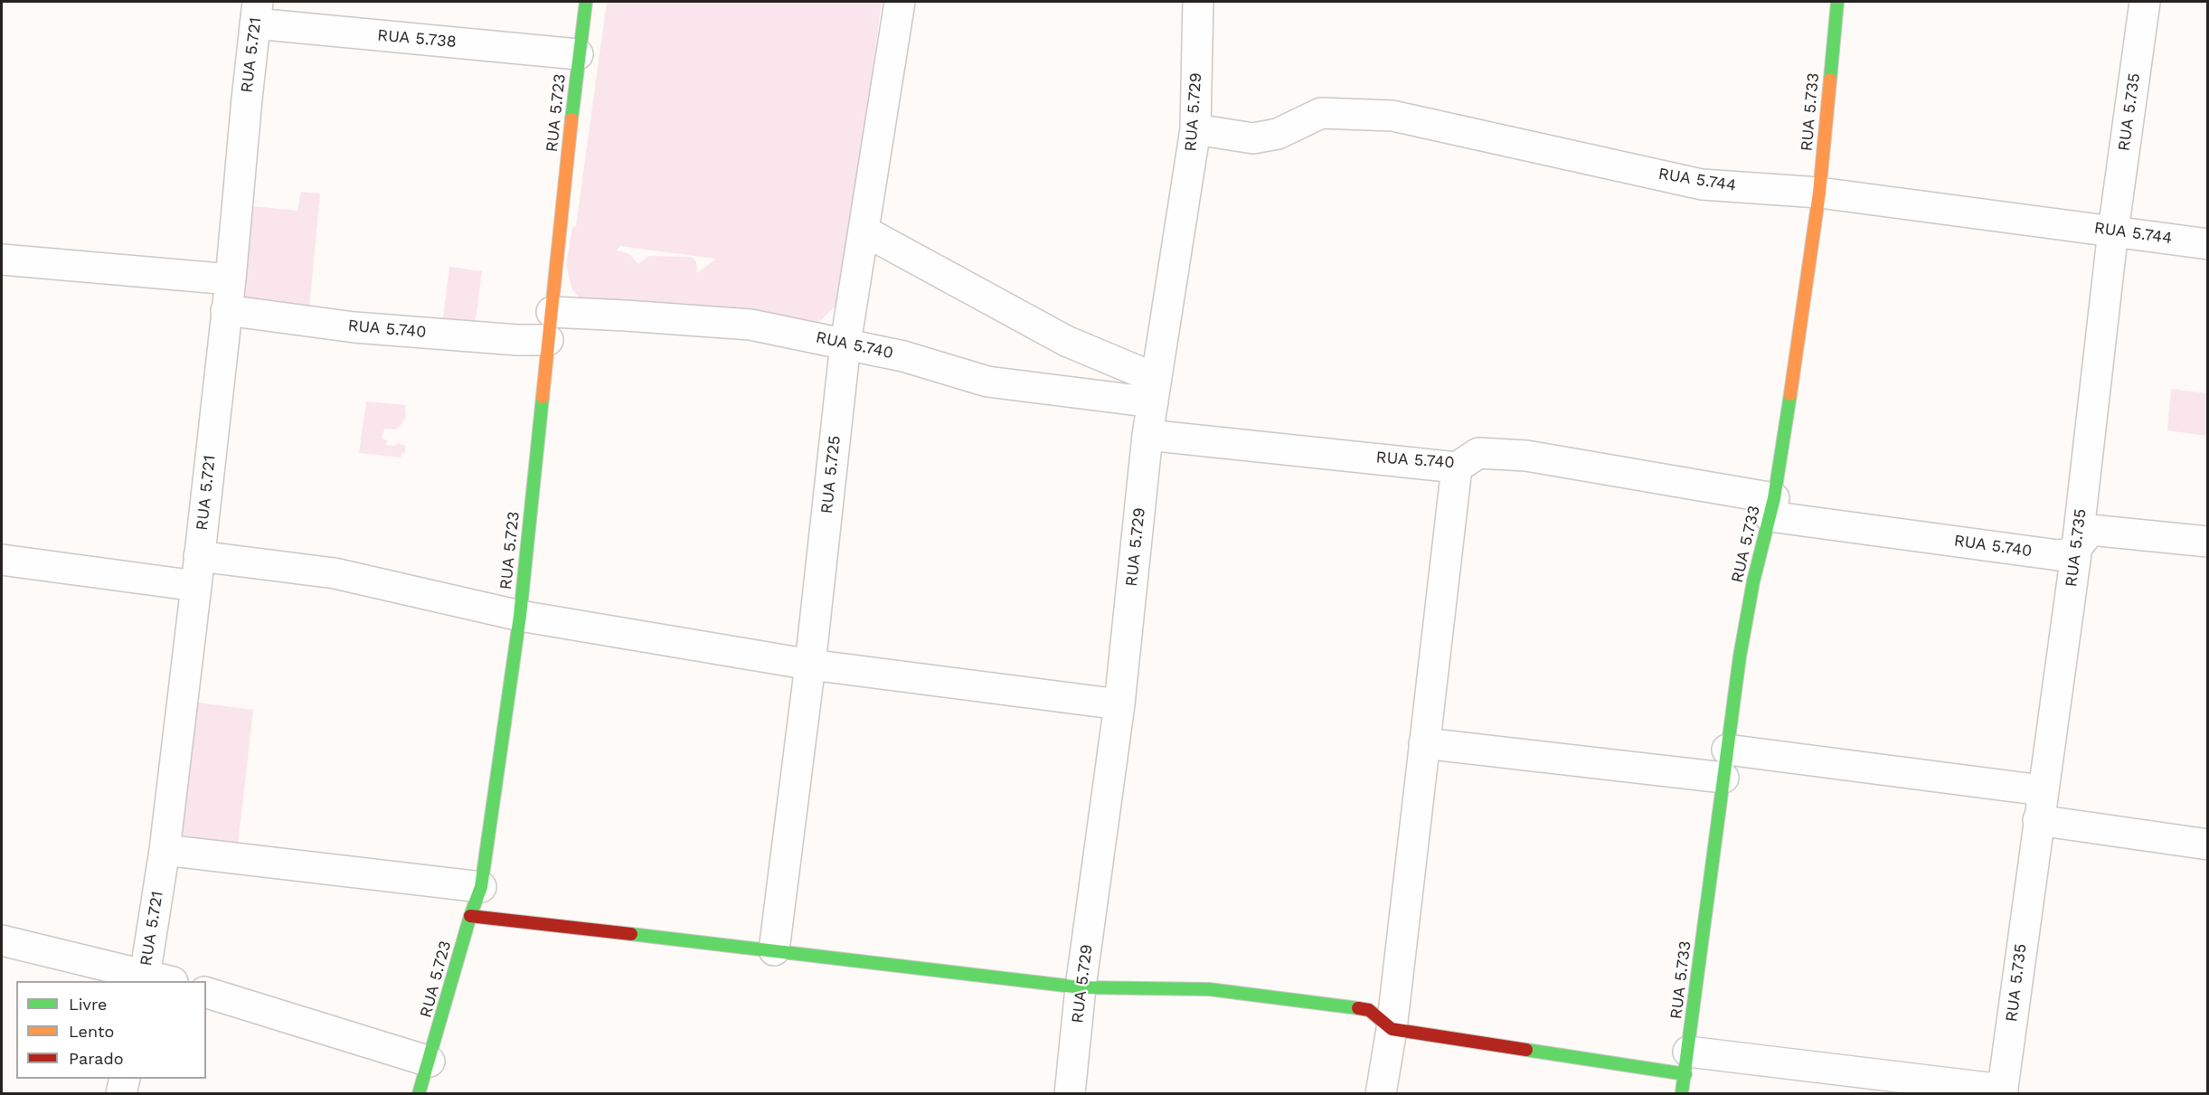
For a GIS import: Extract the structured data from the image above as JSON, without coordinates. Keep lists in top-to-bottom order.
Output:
{
  "streets": {
    "street": [
      "RUA 5.738",
      "RUA 5.721",
      "RUA 5.729",
      "RUA 5.733",
      "RUA 5.735",
      "RUA 5.723",
      "RUA 5.744",
      "RUA 5.740",
      "RUA 5.725"
    ]
  },
  "crossings": [
    ["RUA 5.738", "RUA 5.721"],
    ["RUA 5.738", "RUA 5.723"],
    ["RUA 5.721", "RUA 5.740"],
    ["RUA 5.729", "RUA 5.744"],
    ["RUA 5.729", "RUA 5.740"],
    ["RUA 5.733", "RUA 5.744"],
    ["RUA 5.733", "RUA 5.740"],
    ["RUA 5.735", "RUA 5.744"],
    ["RUA 5.735", "RUA 5.740"],
    ["RUA 5.723", "RUA 5.740"],
    ["RUA 5.740", "RUA 5.725"]
  ],
  "legend": ["Livre", "Lento", "Parado"]
}
